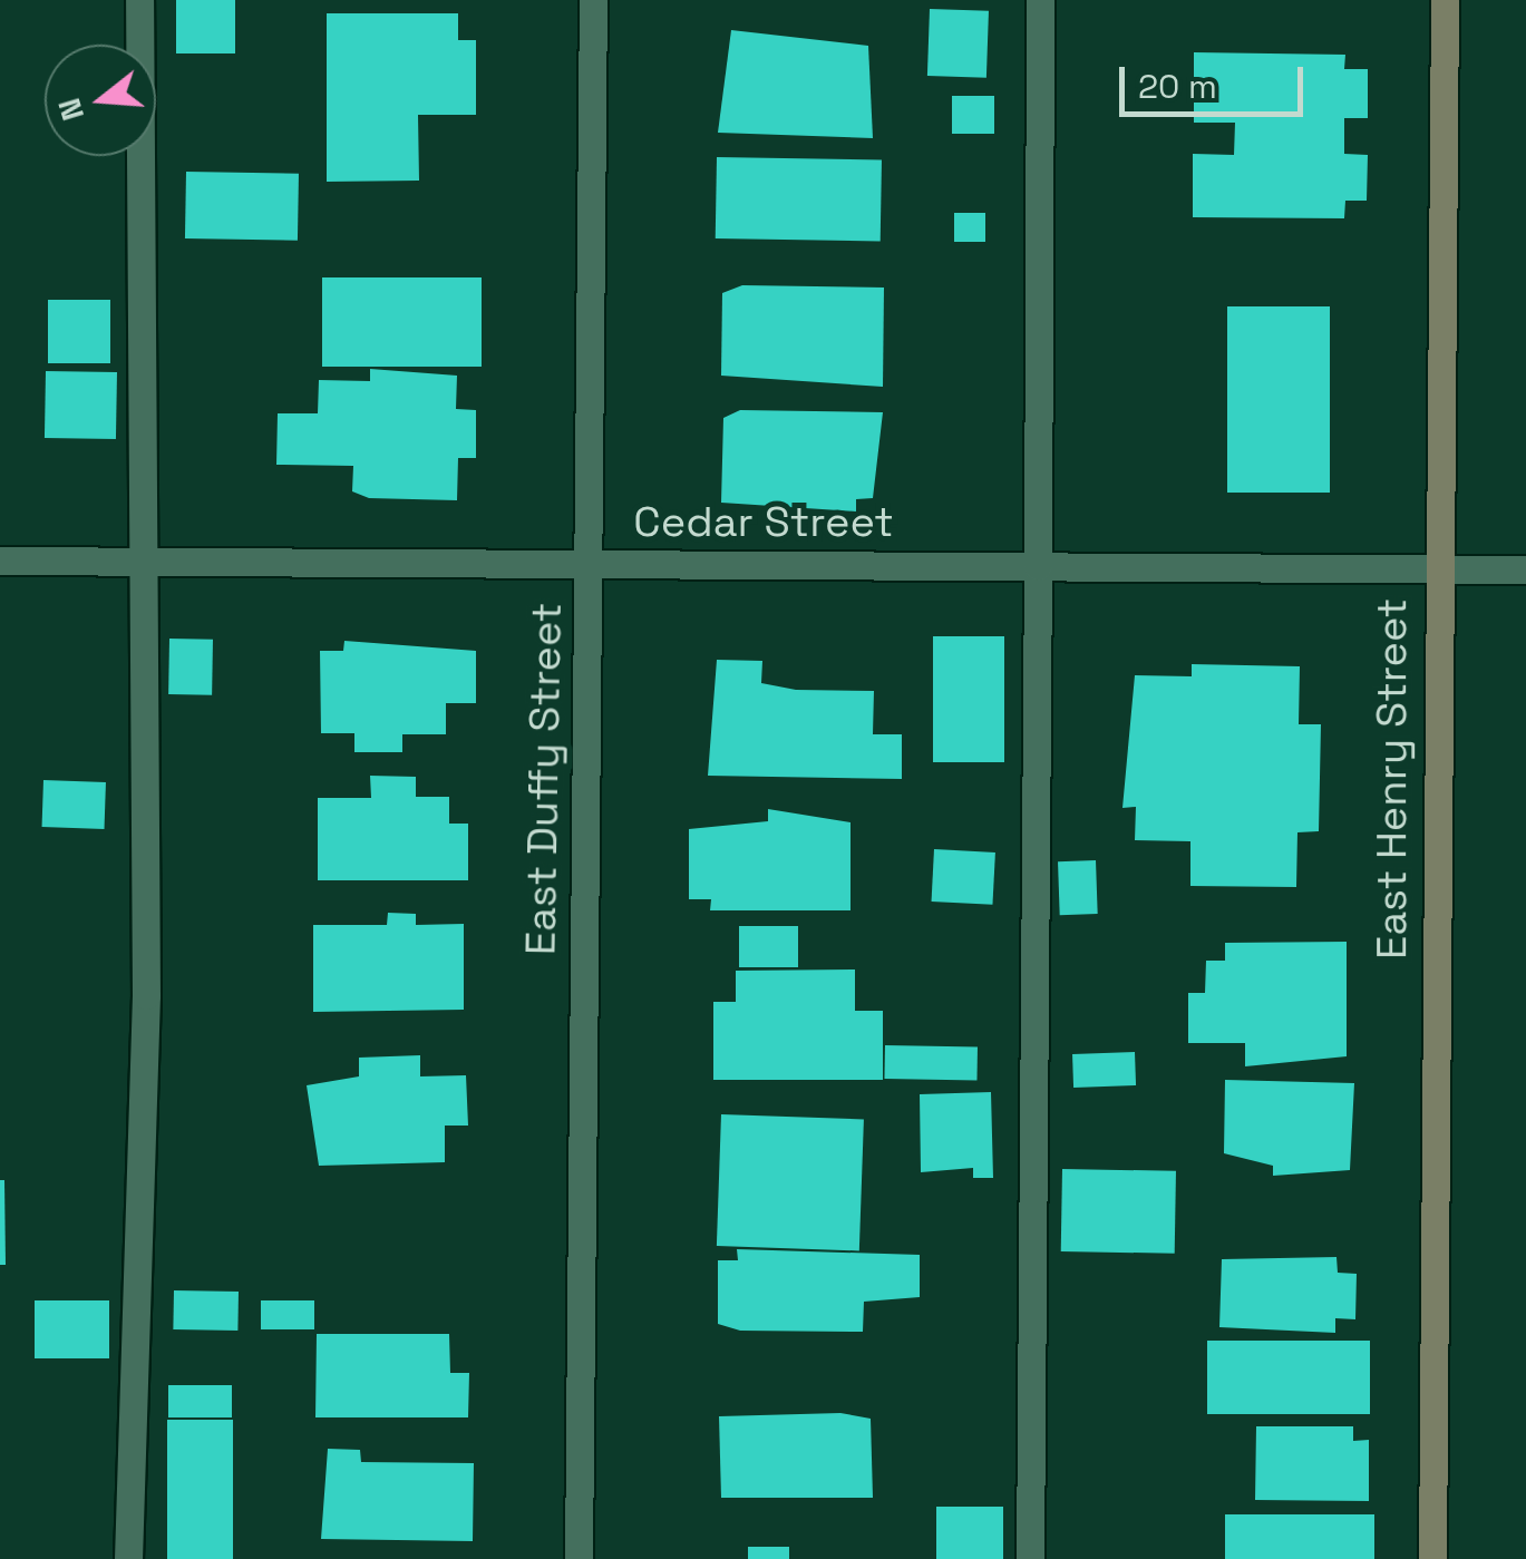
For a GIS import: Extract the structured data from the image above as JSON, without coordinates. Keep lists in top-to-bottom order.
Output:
{
  "streets": {
    "main road": ["East Henry Street"],
    "street": ["Cedar Street", "East Duffy Street"]
  },
  "crossings": [
    ["Cedar Street", "East Duffy Street"],
    ["Cedar Street", "East Henry Street"]
  ],
  "scale_bar": "20 m",
  "north": "left"
}
